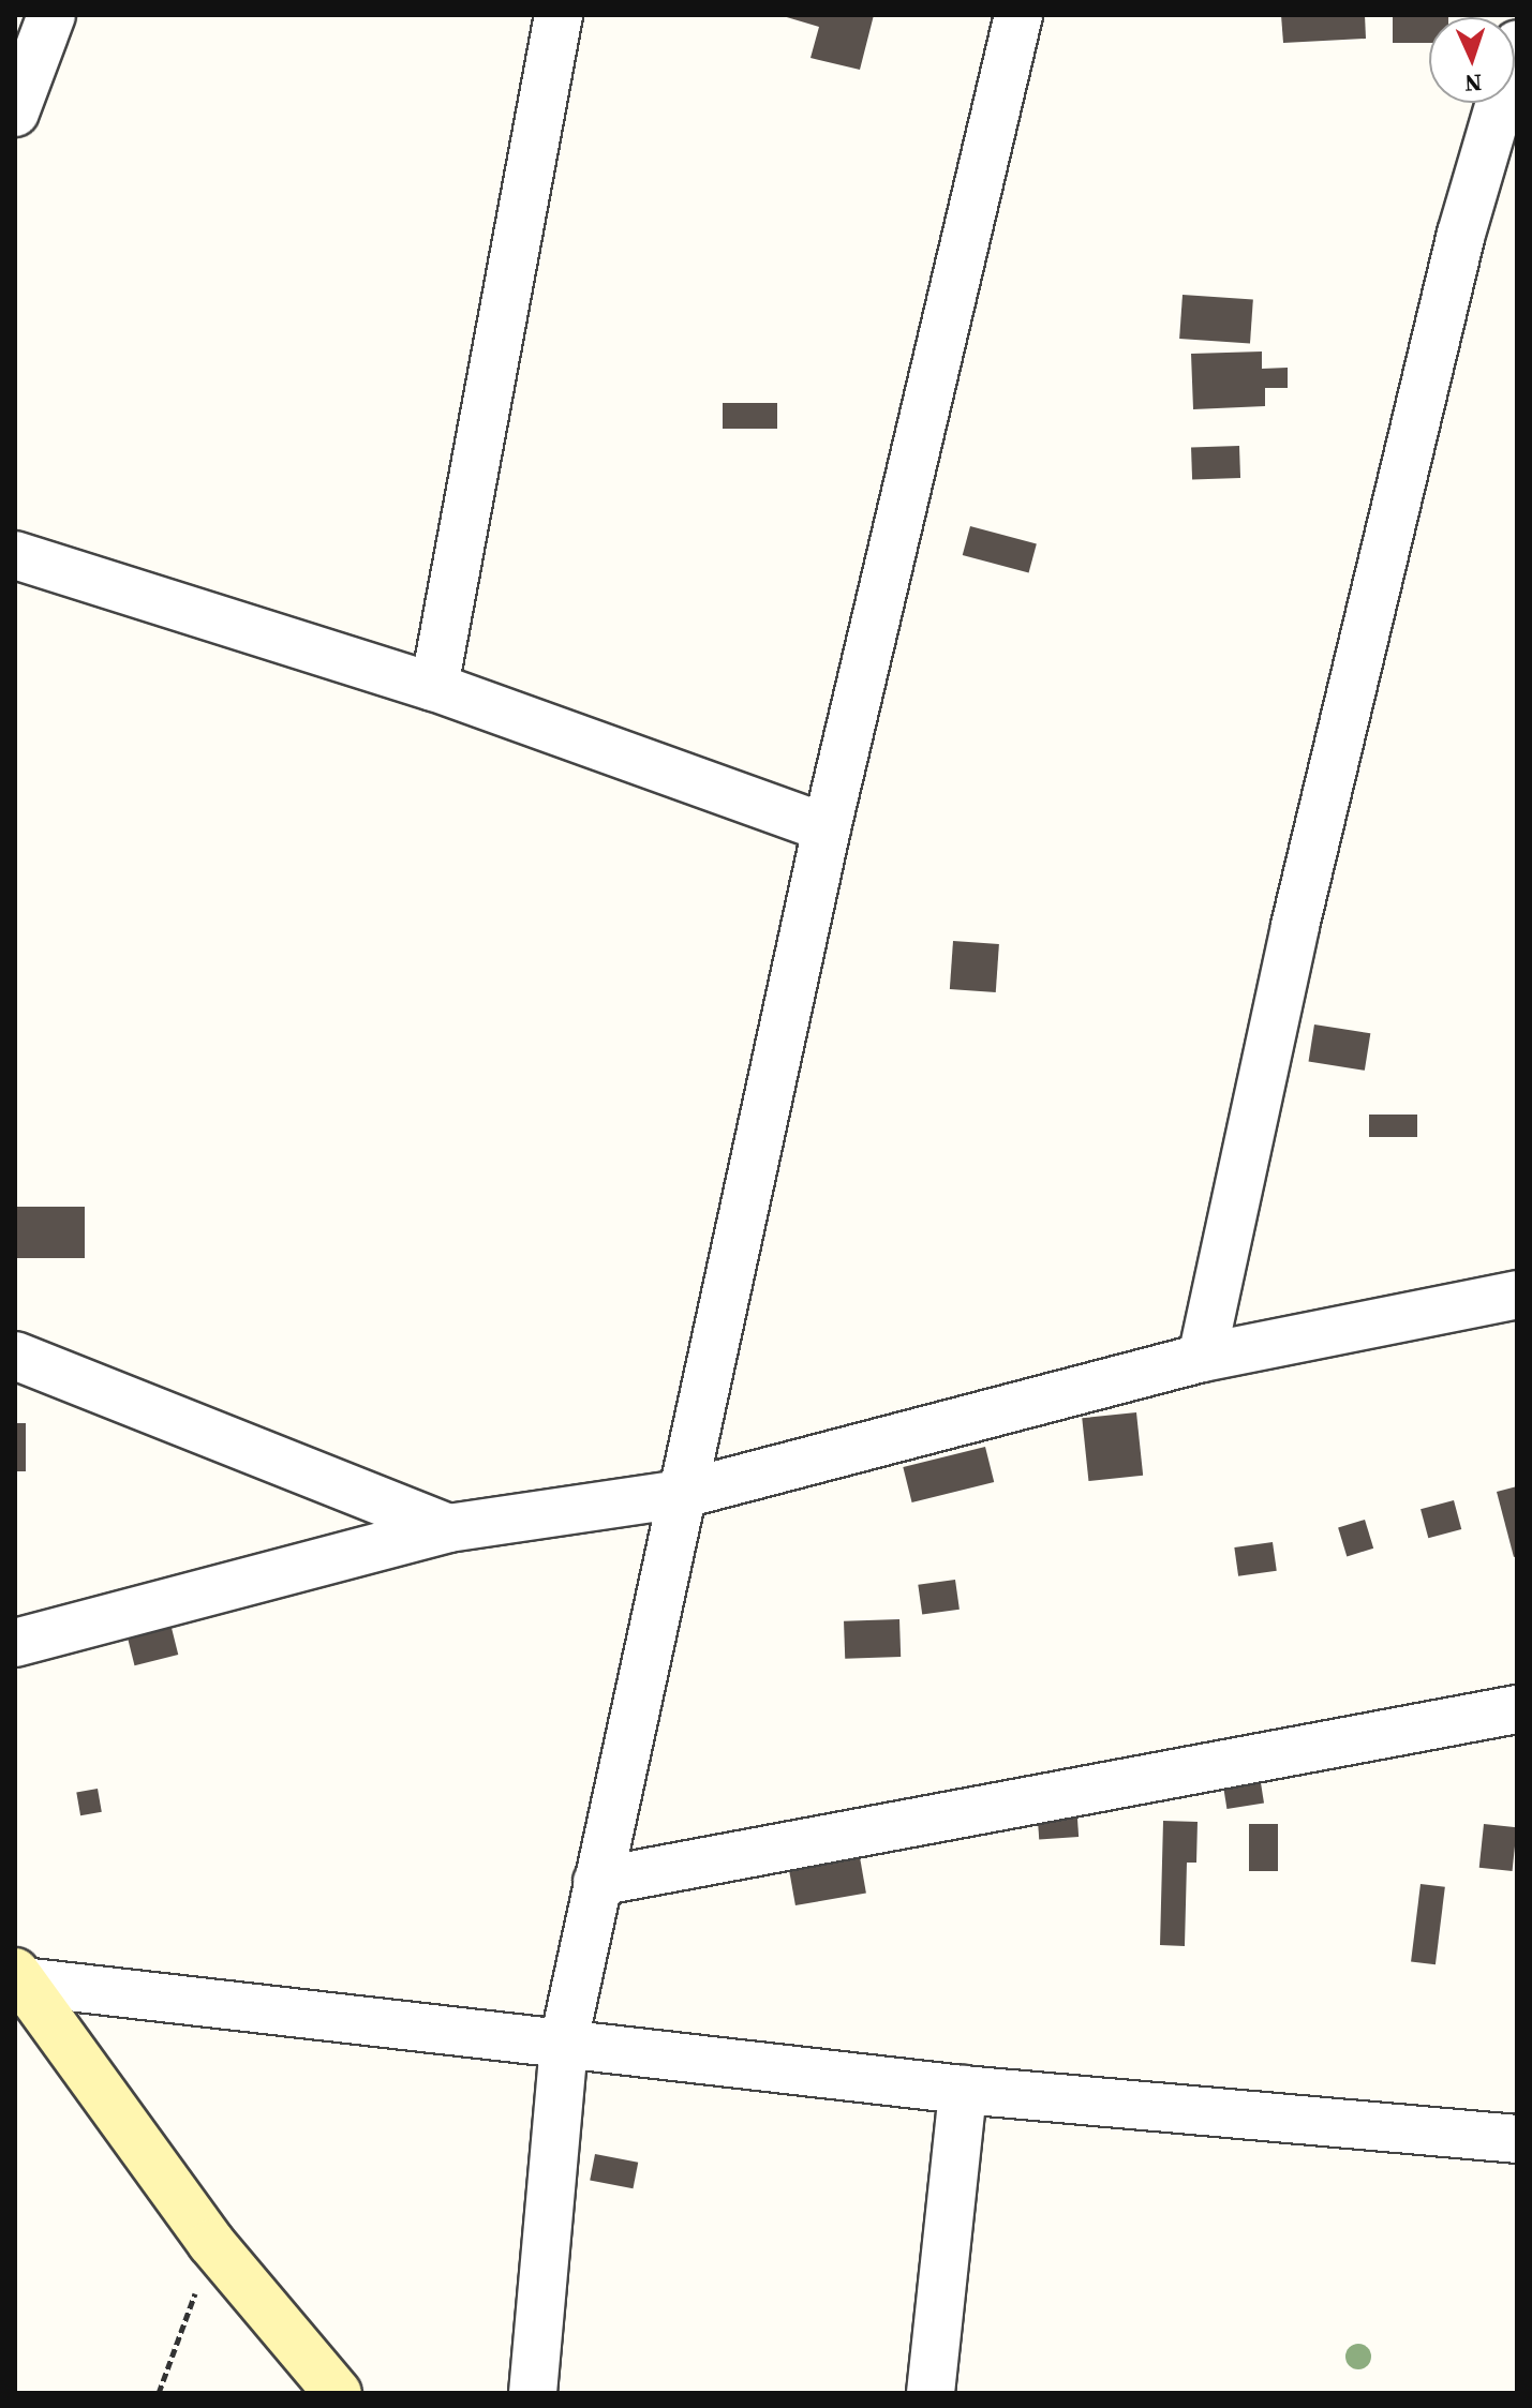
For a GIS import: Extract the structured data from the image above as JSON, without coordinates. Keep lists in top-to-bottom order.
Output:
{
  "north": "bottom"
}
